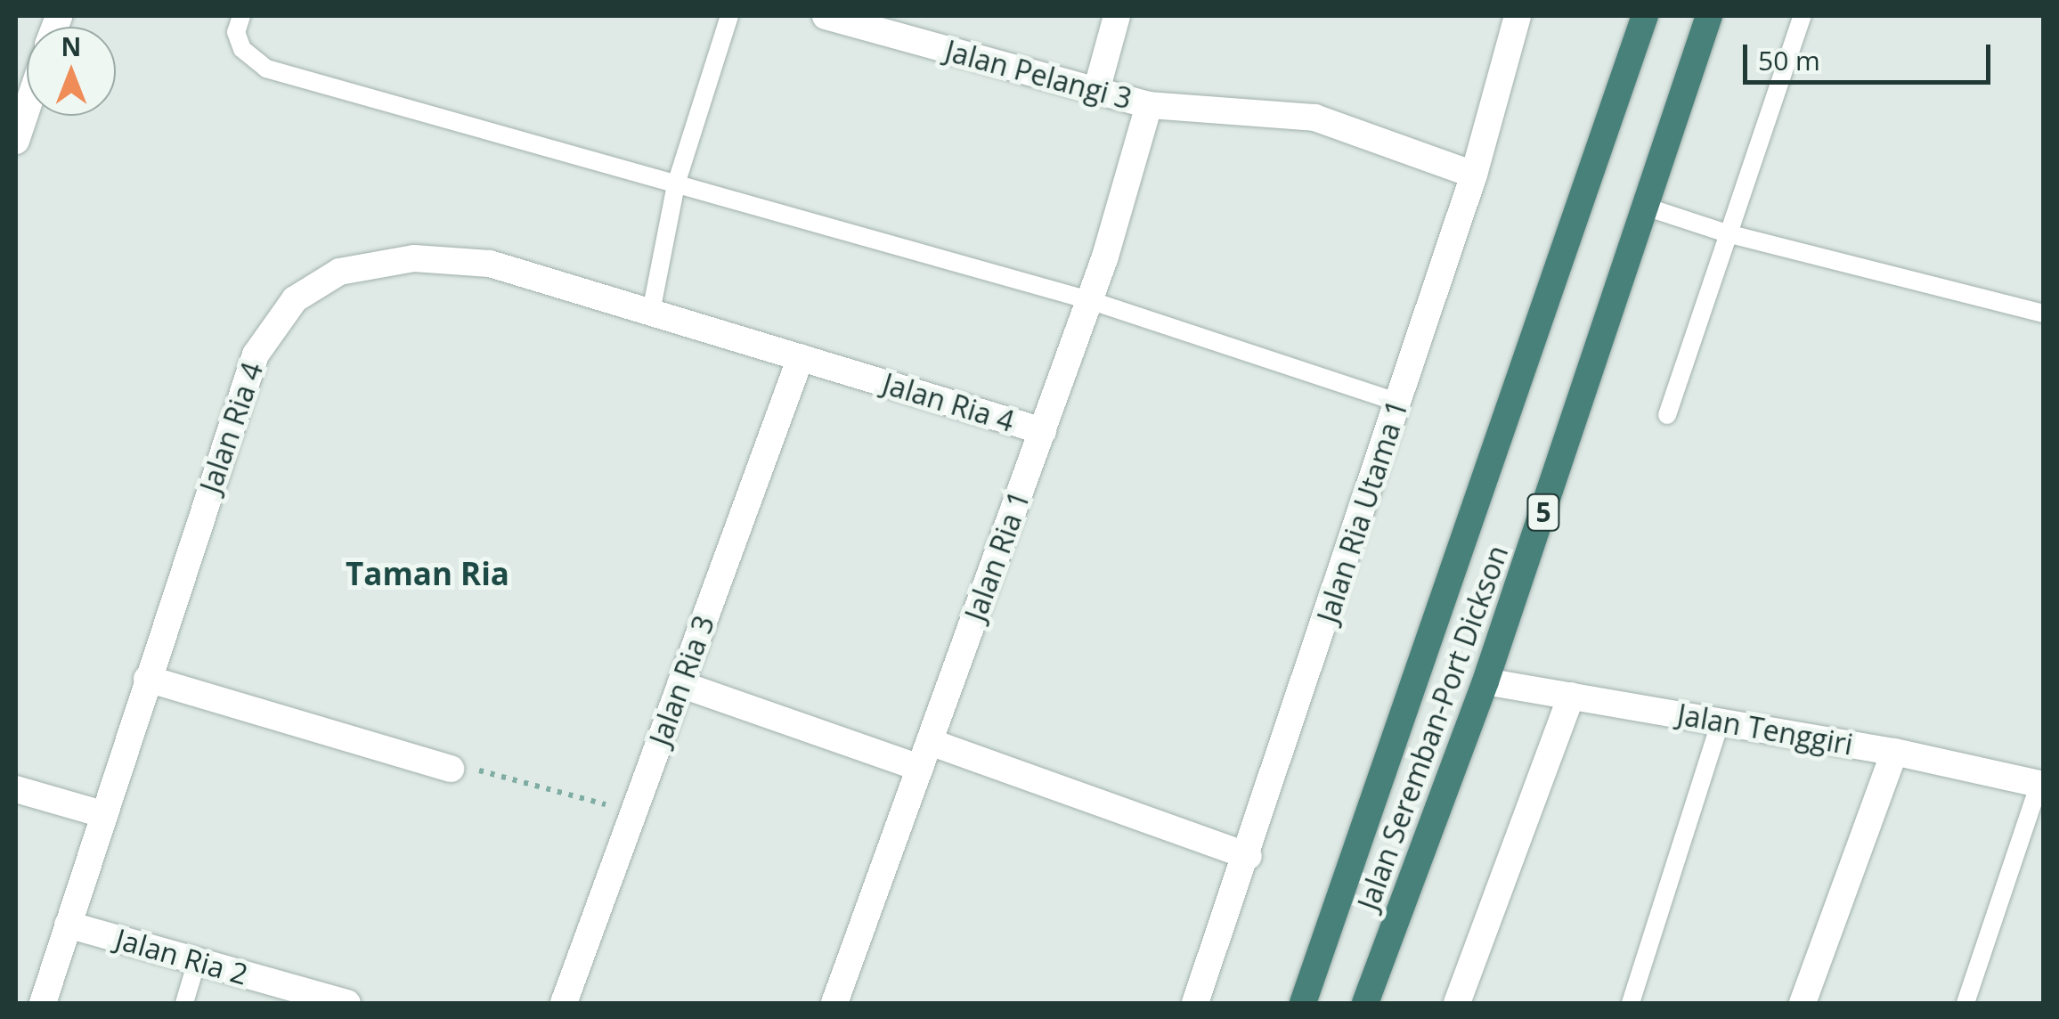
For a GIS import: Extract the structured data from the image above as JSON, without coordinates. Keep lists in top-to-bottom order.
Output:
{
  "streets": {
    "highway": ["5", "Jalan Seremban-Port Dickson"],
    "street": [
      "Jalan Pelangi 3",
      "Jalan Ria 4",
      "Jalan Ria Utama 1",
      "Jalan Ria 1",
      "Jalan Ria 3",
      "Jalan Tenggiri",
      "Jalan Ria 2"
    ]
  },
  "crossings": [
    ["Jalan Pelangi 3", "Jalan Ria Utama 1"],
    ["Jalan Pelangi 3", "Jalan Ria 1"],
    ["Jalan Ria 4", "Jalan Ria 1"],
    ["Jalan Ria 4", "Jalan Ria 3"],
    ["Jalan Ria 4", "Jalan Ria 2"],
    ["Jalan Seremban-Port Dickson", "Jalan Tenggiri"]
  ],
  "districts": ["Taman Ria"],
  "scale_bar": "50 m",
  "north": "top"
}
